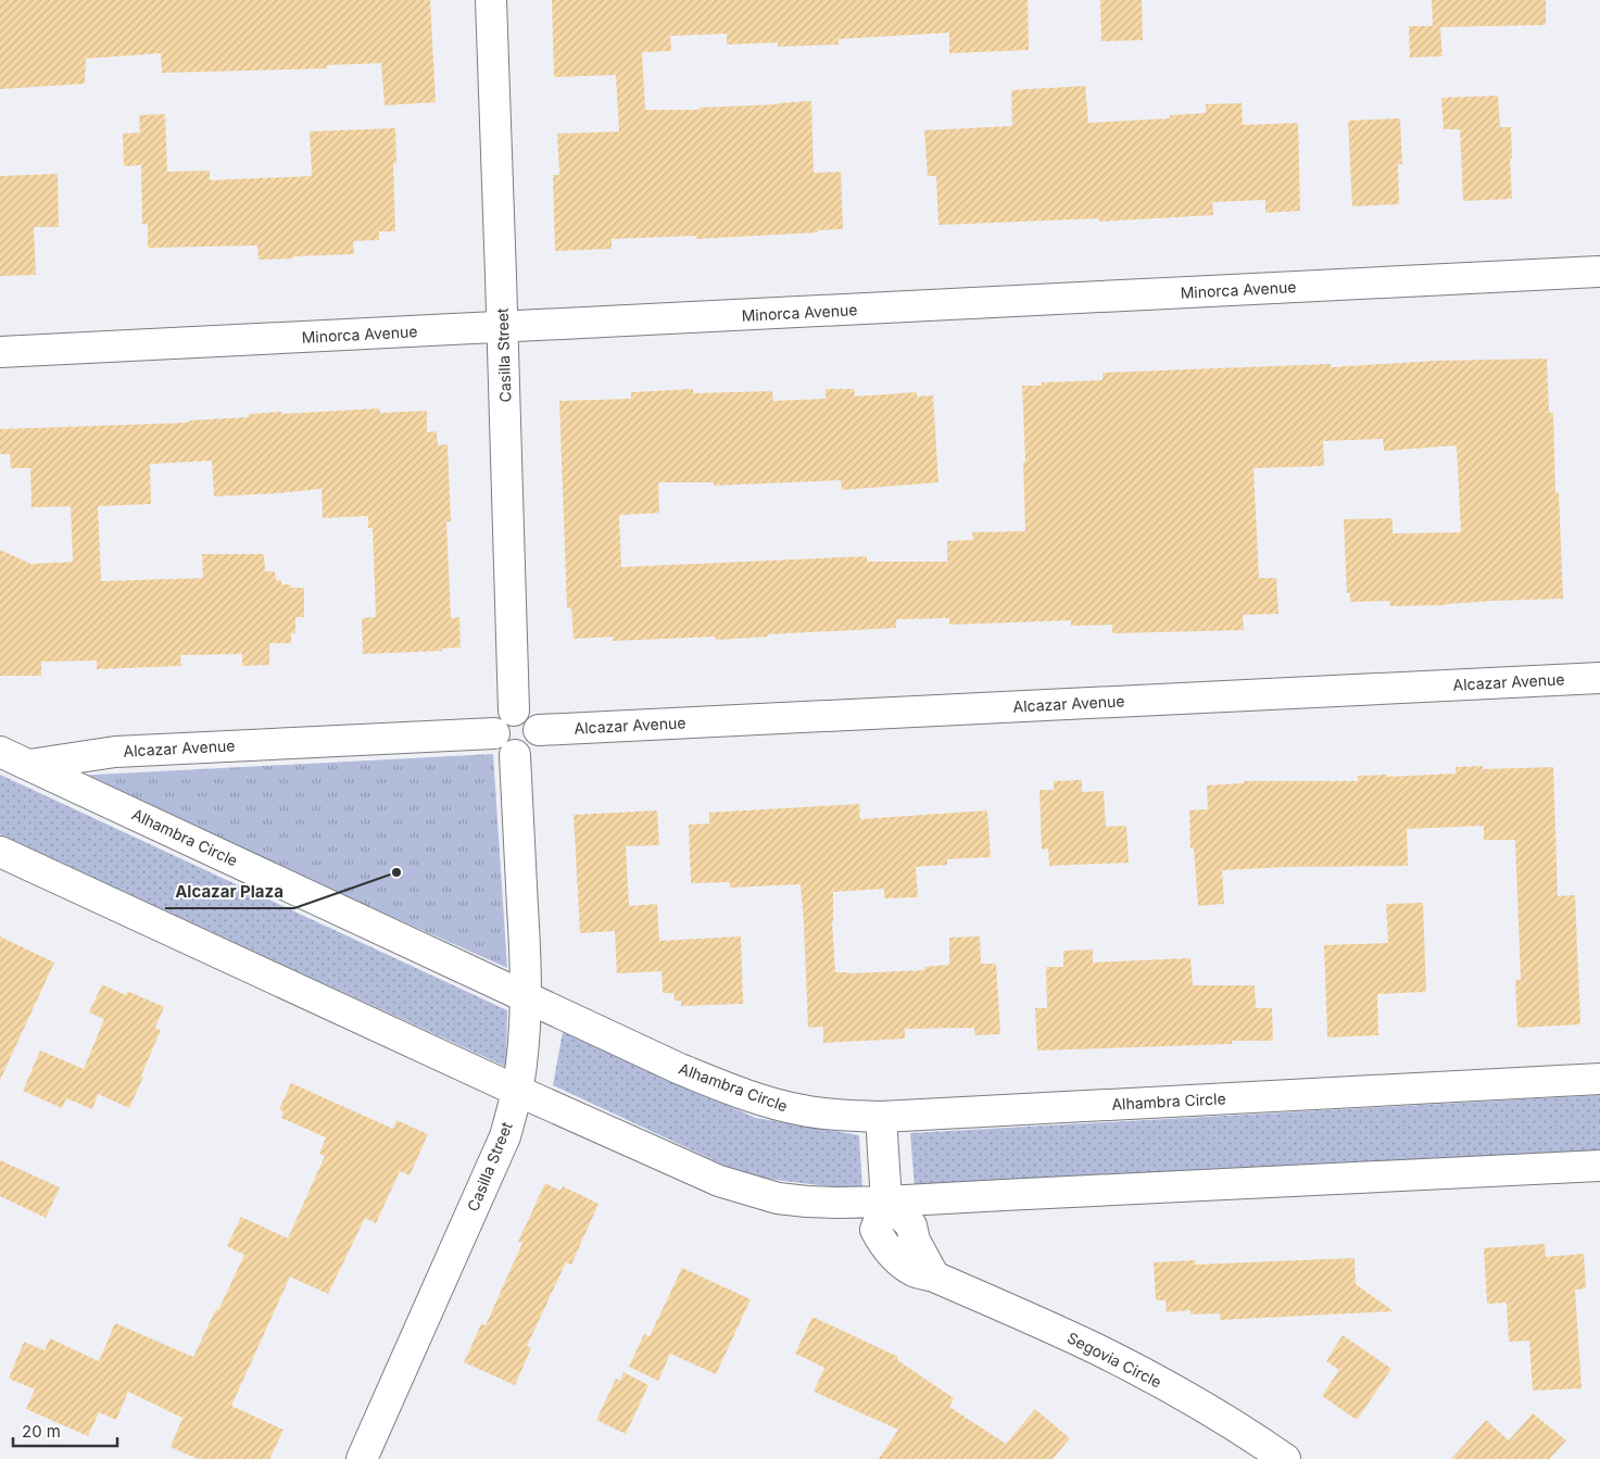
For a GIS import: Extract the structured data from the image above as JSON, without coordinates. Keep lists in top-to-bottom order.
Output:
{
  "streets": {
    "street": [
      "Minorca Avenue",
      "Casilla Street",
      "Alcazar Avenue",
      "Alhambra Circle",
      "Segovia Circle"
    ]
  },
  "crossings": [
    ["Minorca Avenue", "Casilla Street"],
    ["Casilla Street", "Alcazar Avenue"],
    ["Casilla Street", "Alhambra Circle"],
    ["Alcazar Avenue", "Alhambra Circle"],
    ["Alhambra Circle", "Segovia Circle"]
  ],
  "places": ["Alcazar Plaza"],
  "scale_bar": "20 m"
}
